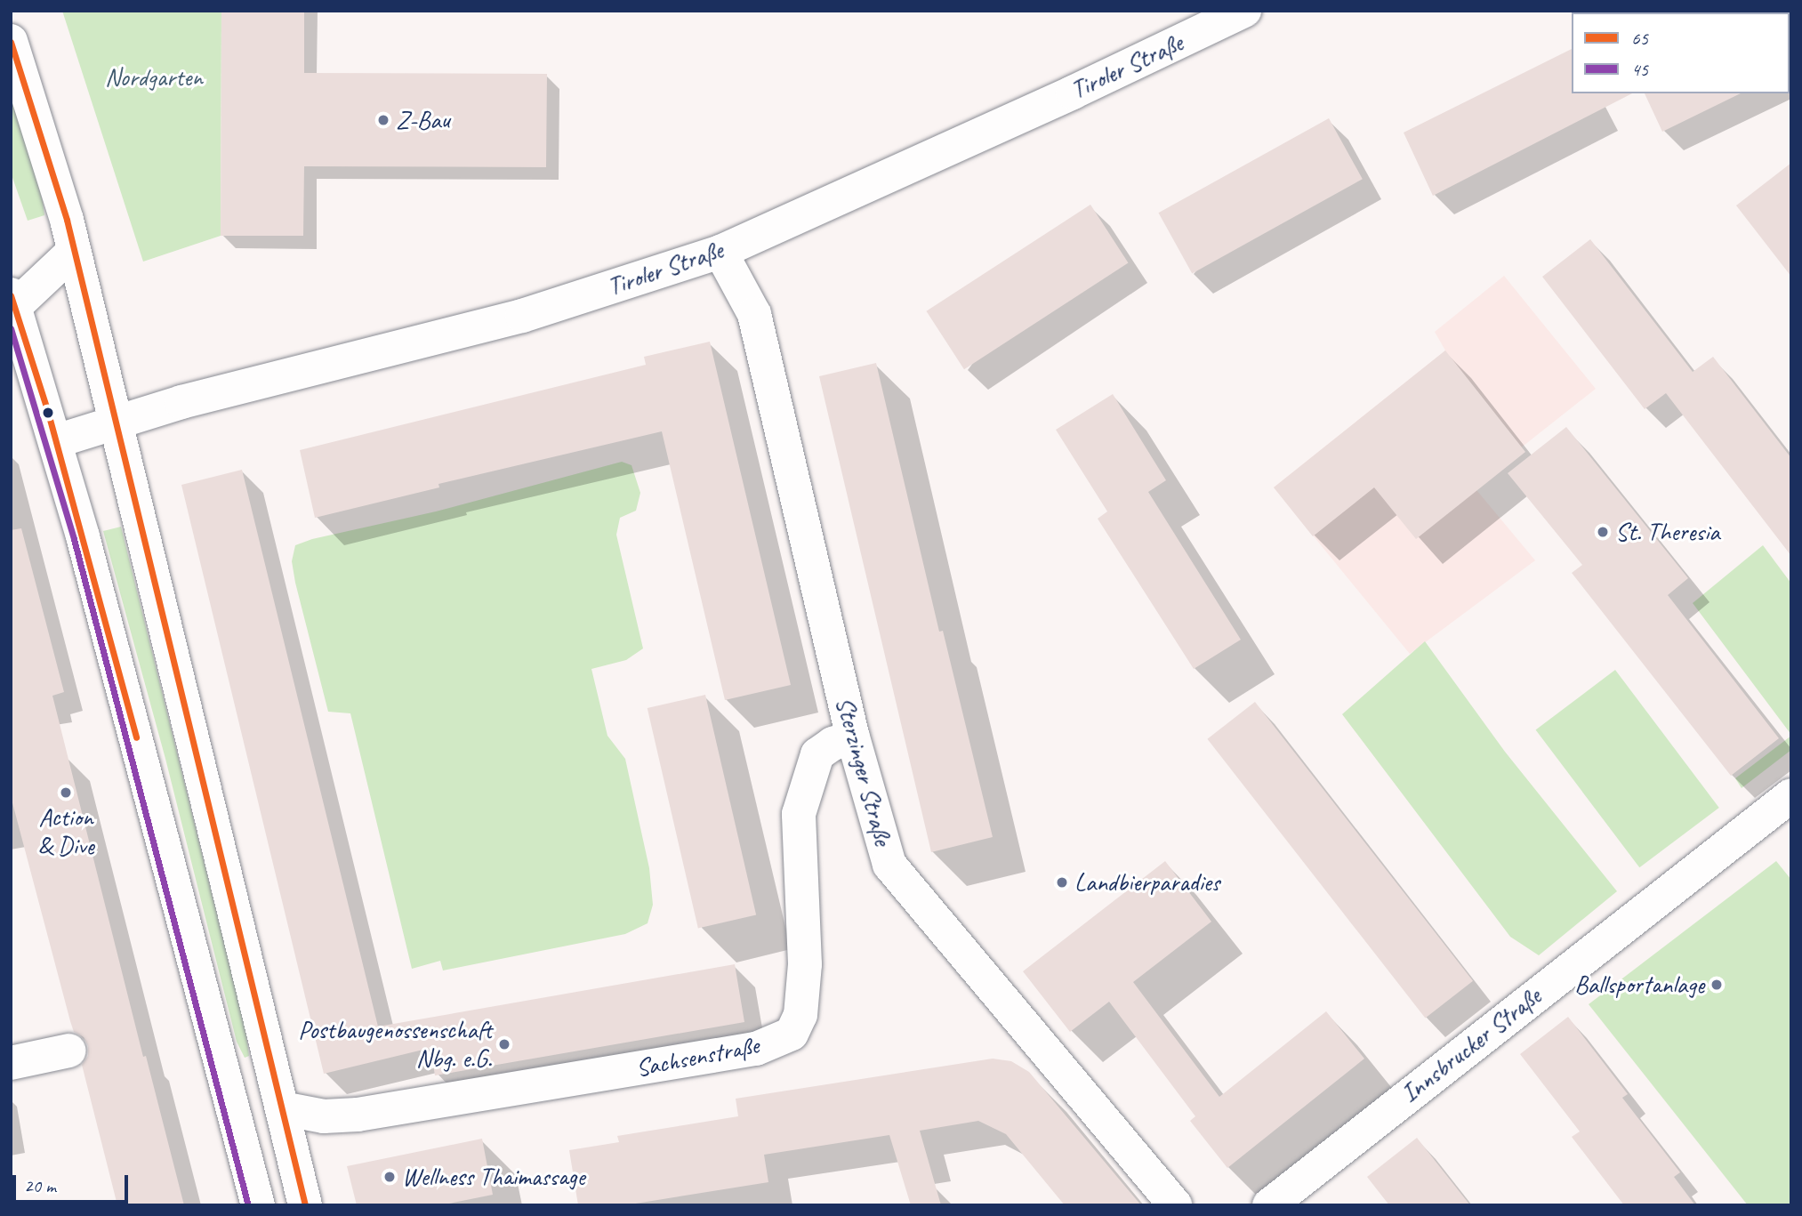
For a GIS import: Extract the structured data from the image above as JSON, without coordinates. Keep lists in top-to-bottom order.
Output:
{
  "streets": {
    "street": [
      "Tiroler Straße",
      "Sterzinger Straße",
      "Innsbrucker Straße",
      "Sachsenstraße"
    ]
  },
  "crossings": [
    ["Tiroler Straße", "Sterzinger Straße"],
    ["Sterzinger Straße", "Sachsenstraße"]
  ],
  "parks": ["Nordgarten"],
  "places": [
    "Z-Bau",
    "St. Theresia",
    "Action & Dive",
    "Landbierparadies",
    "Ballsportanlage",
    "Postbaugenossenschaft Nbg. e.G.",
    "Wellness Thaimassage"
  ],
  "lines": ["transit line 65", "transit line 45"],
  "legend": ["65", "45"],
  "scale_bar": "20 m"
}
